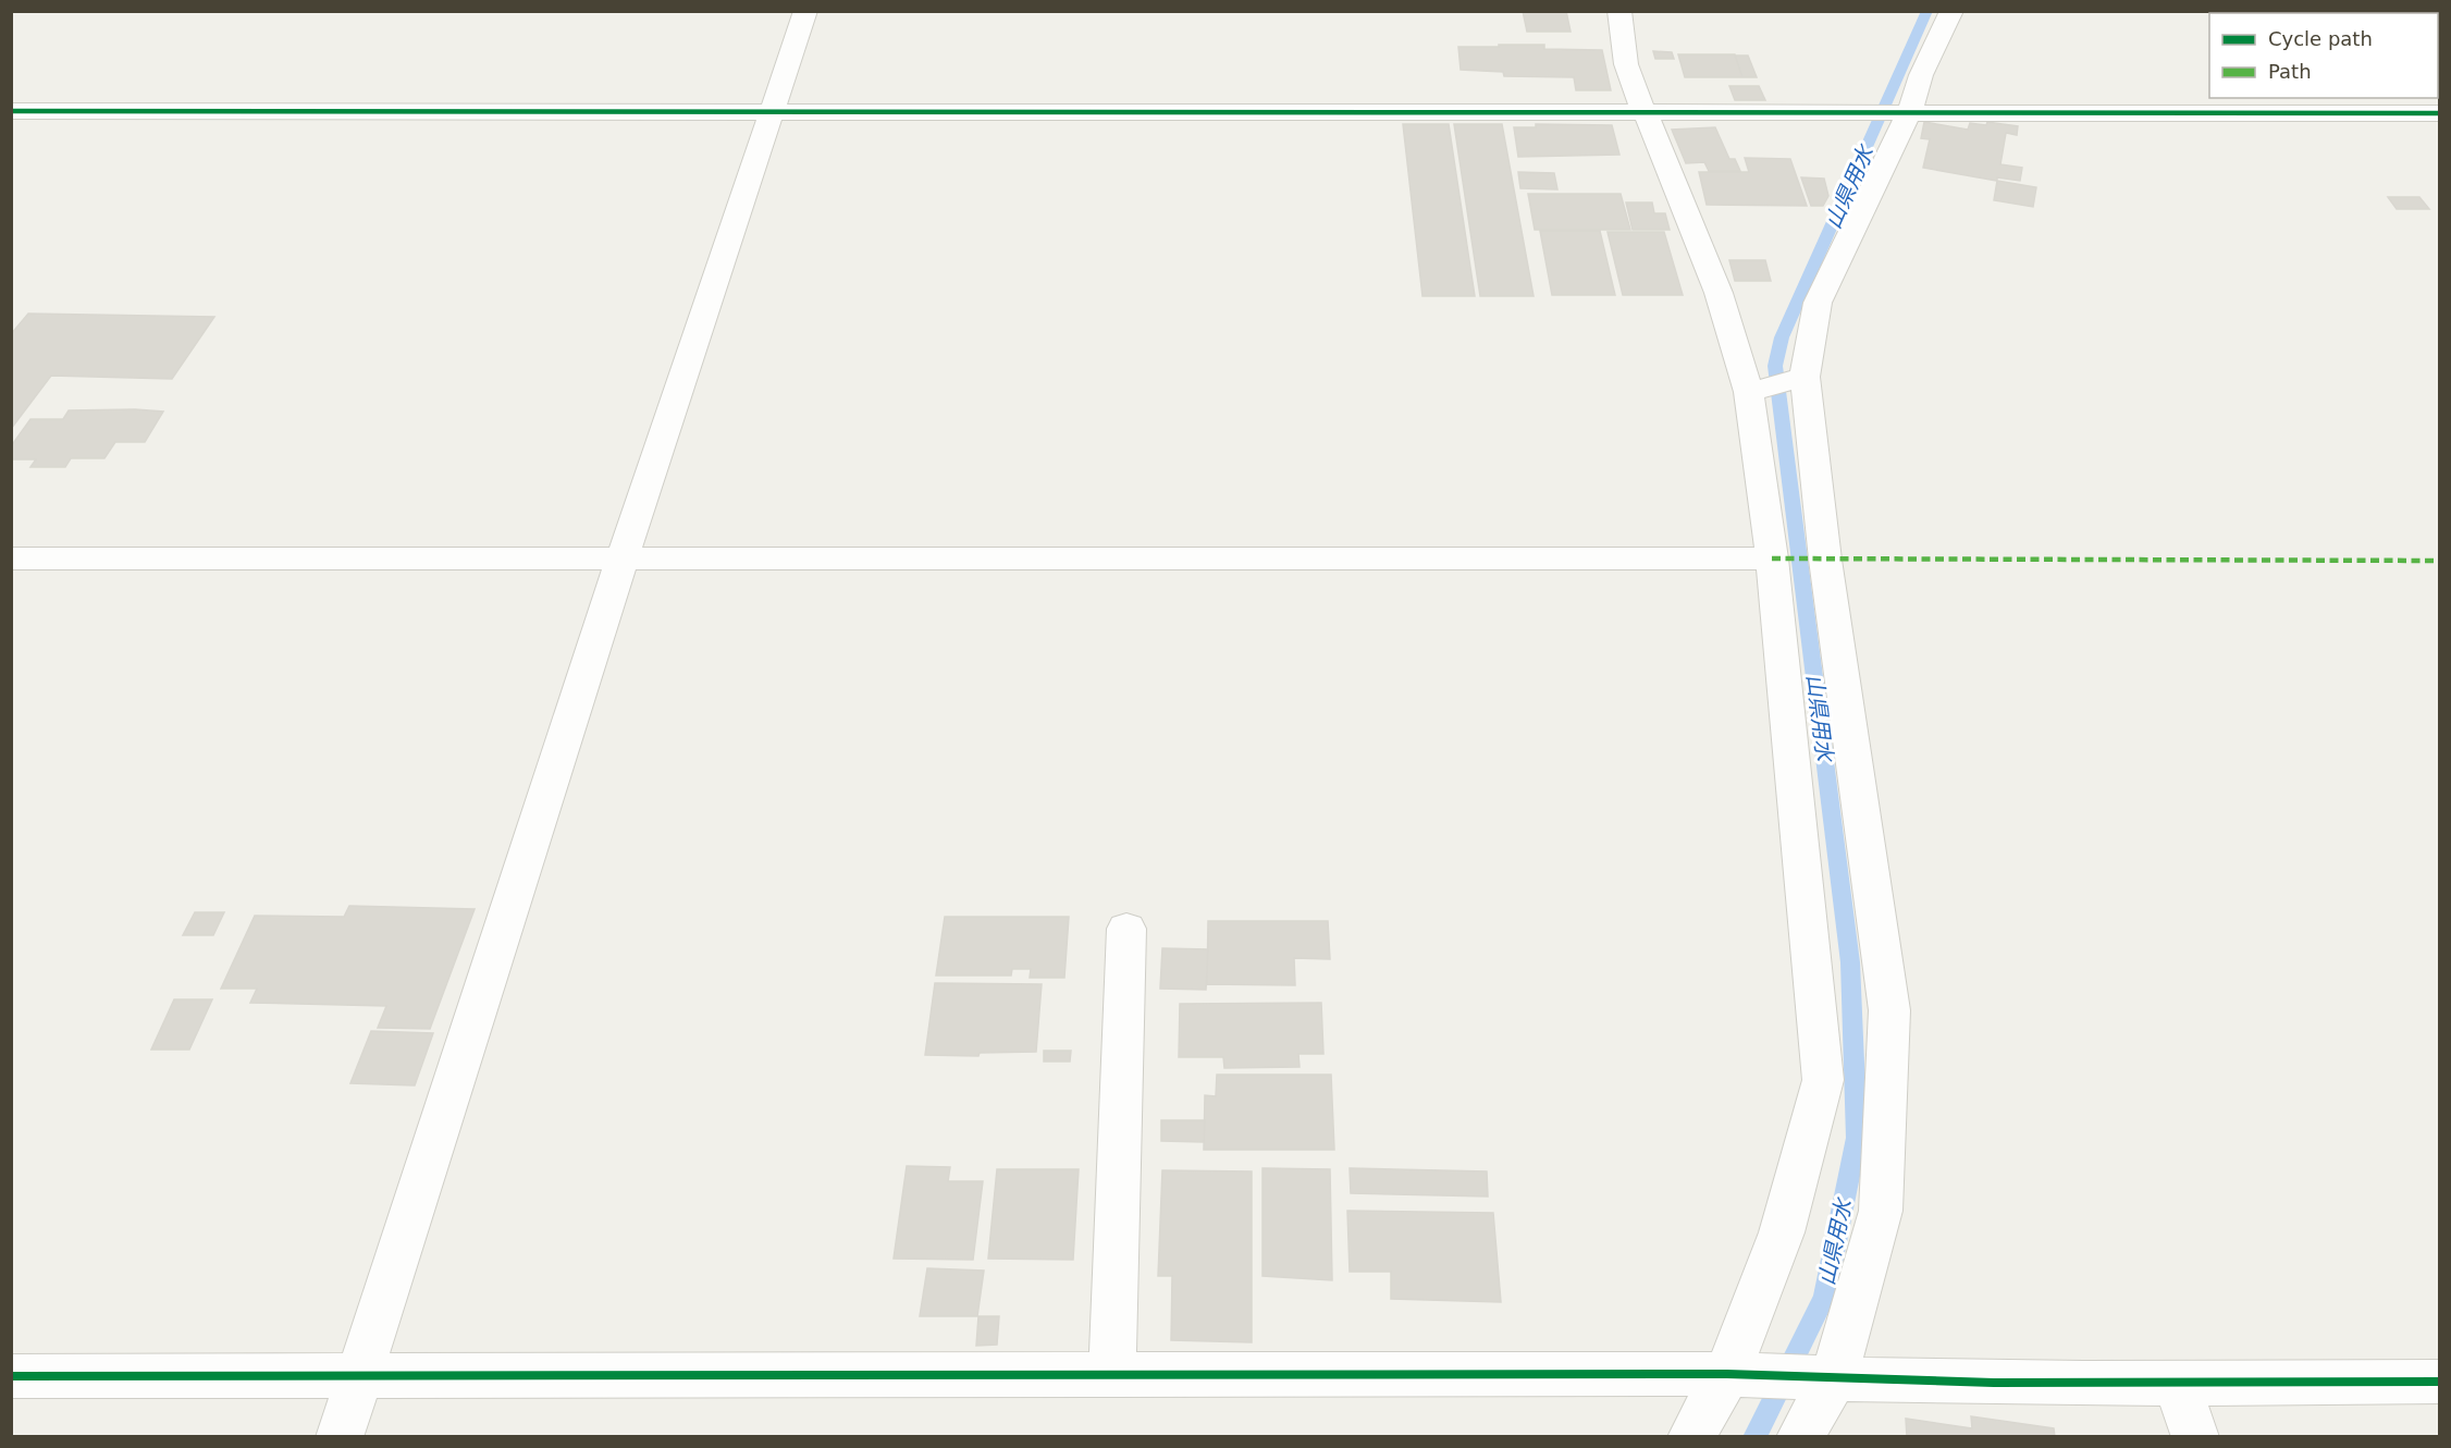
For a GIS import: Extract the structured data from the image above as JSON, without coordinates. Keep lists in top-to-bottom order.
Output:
{
  "water": ["山県用水"],
  "legend": ["Cycle path", "Path"]
}
